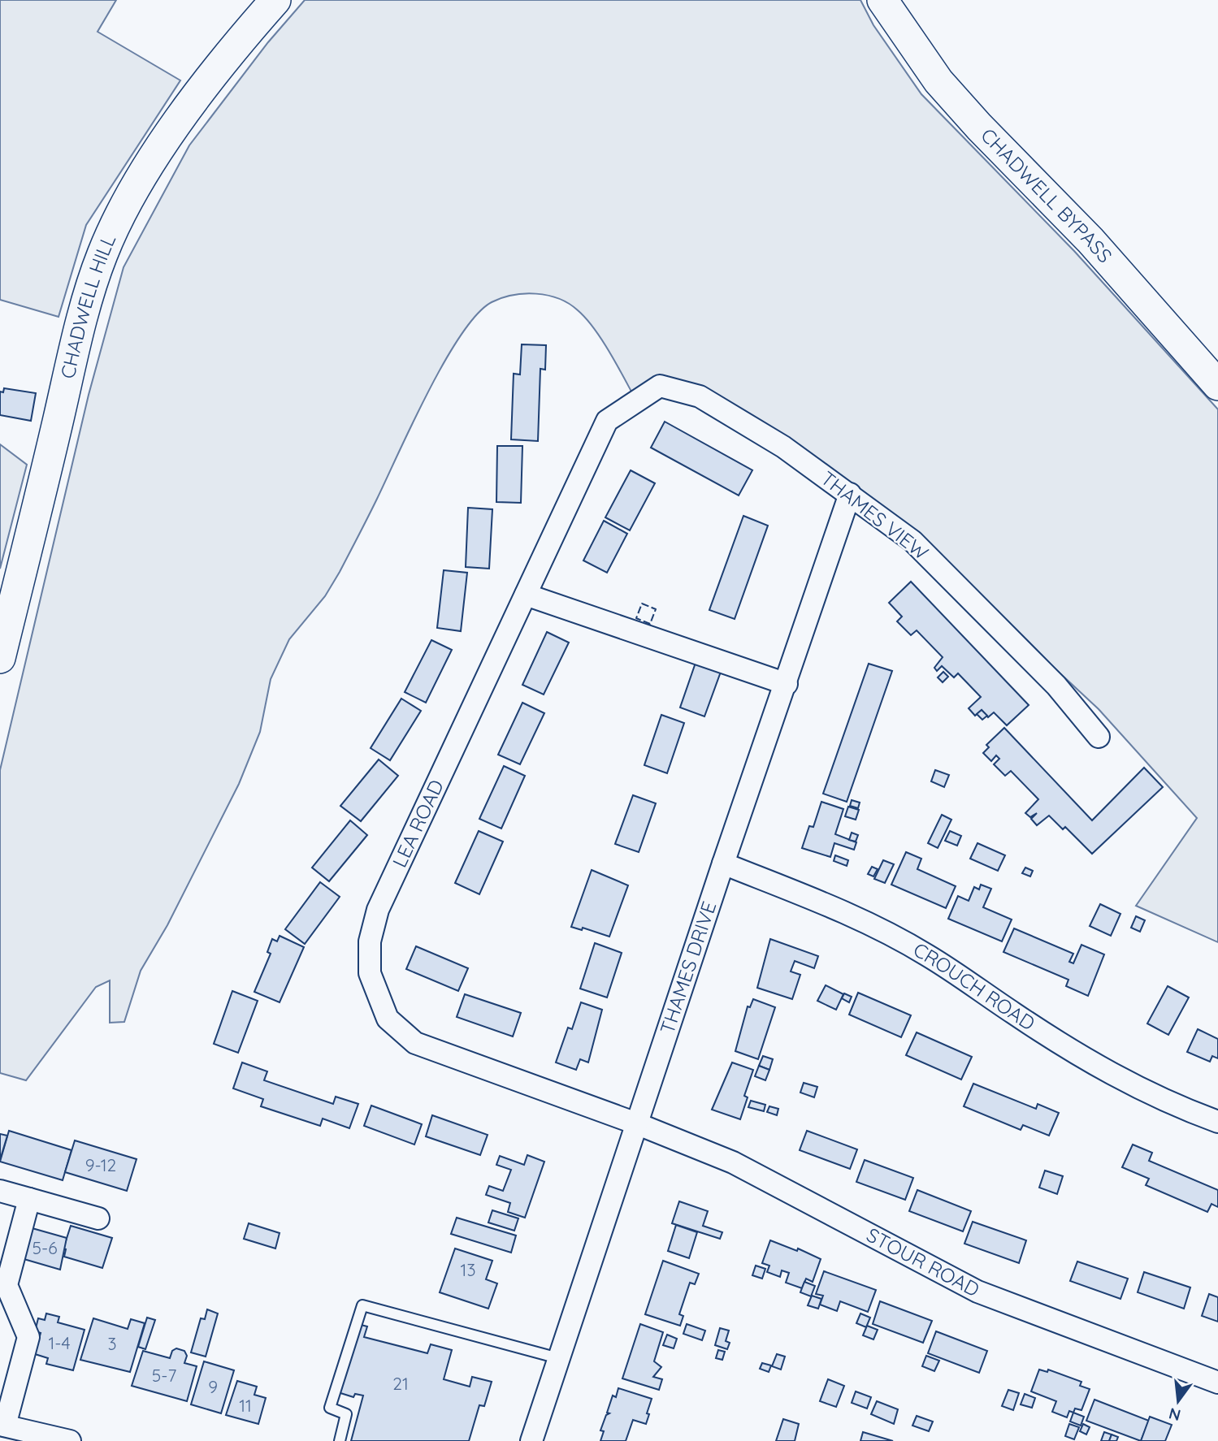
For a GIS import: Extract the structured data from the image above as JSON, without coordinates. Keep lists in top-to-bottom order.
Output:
{
  "streets": {
    "street": [
      "CHADWELL BYPASS",
      "CHADWELL HILL",
      "THAMES VIEW",
      "LEA ROAD",
      "THAMES DRIVE",
      "CROUCH ROAD",
      "STOUR ROAD"
    ]
  },
  "crossings": [
    ["THAMES VIEW", "LEA ROAD"],
    ["THAMES VIEW", "THAMES DRIVE"],
    ["LEA ROAD", "THAMES DRIVE"],
    ["LEA ROAD", "STOUR ROAD"],
    ["THAMES DRIVE", "CROUCH ROAD"],
    ["THAMES DRIVE", "STOUR ROAD"]
  ],
  "house_numbers": [
    "9-12",
    "5-6",
    "13",
    "1-4",
    "3",
    "5-7",
    "21",
    "9",
    "11"
  ],
  "north": "bottom"
}
